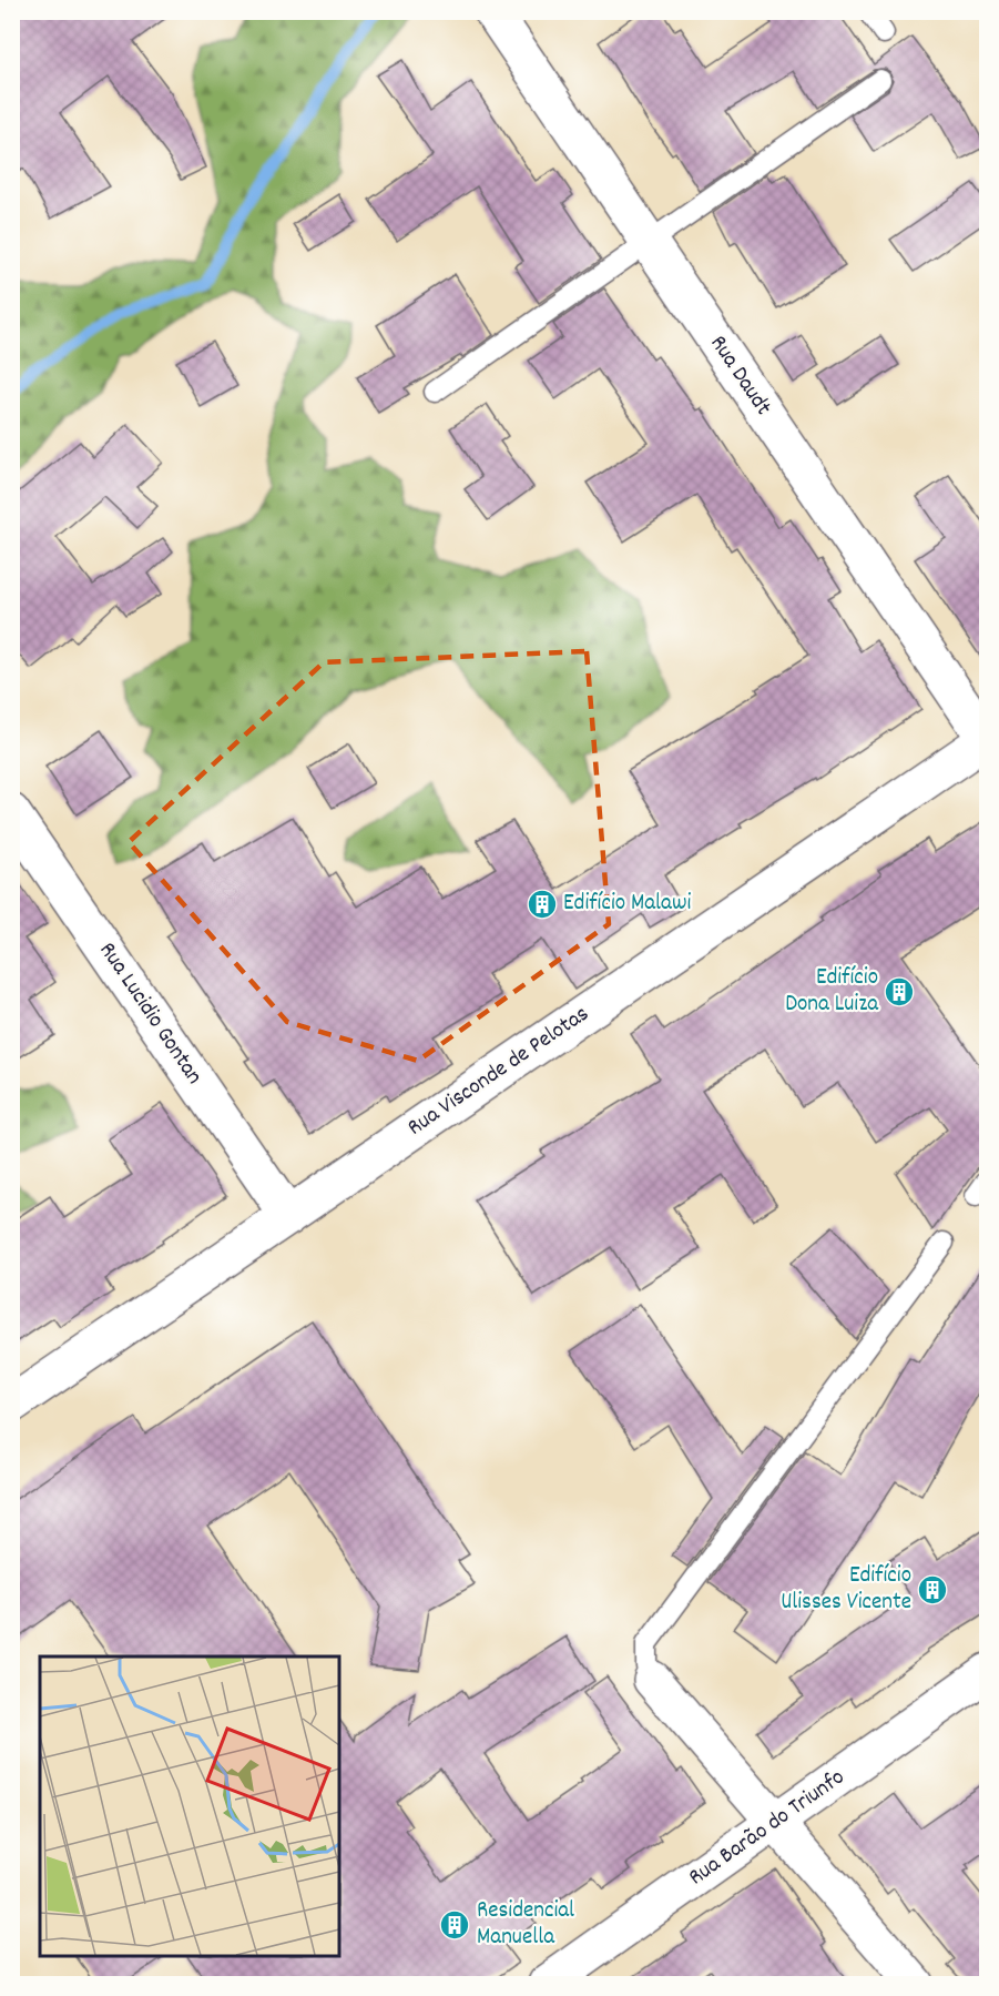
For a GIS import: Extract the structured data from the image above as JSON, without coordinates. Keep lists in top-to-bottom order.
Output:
{
  "streets": {
    "street": [
      "Rua Daudt",
      "Rua Lucidio Gontan",
      "Rua Visconde de Pelotas",
      "Rua Barão do Triunfo"
    ]
  },
  "crossings": [
    ["Rua Daudt", "Rua Visconde de Pelotas"],
    ["Rua Lucidio Gontan", "Rua Visconde de Pelotas"]
  ],
  "places": {
    "building": [
      "Edifício Malawi",
      "Edifício Dona Luiza",
      "Edifício Ulisses Vicente",
      "Residencial Manuella"
    ]
  }
}
